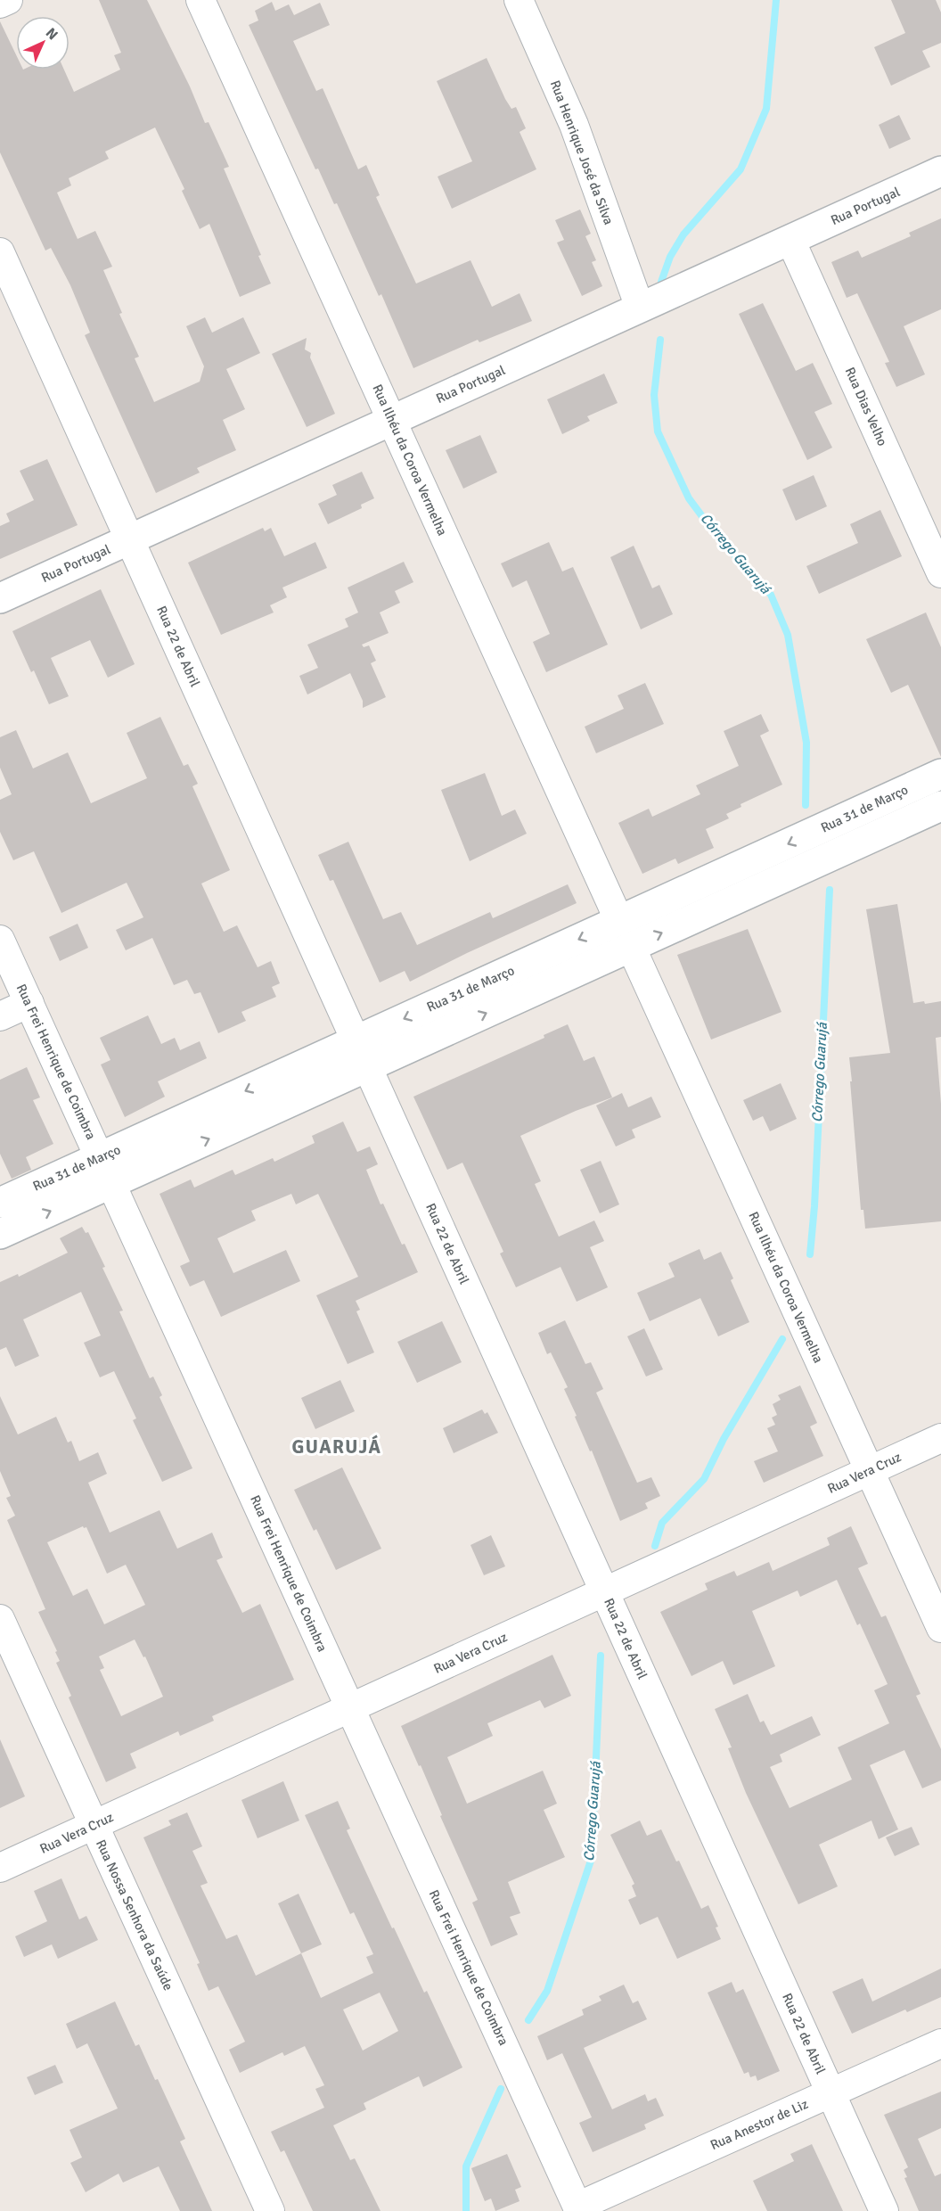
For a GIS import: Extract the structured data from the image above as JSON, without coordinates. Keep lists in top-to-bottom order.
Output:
{
  "streets": {
    "main road": ["Rua Portugal", "Rua 31 de Março"],
    "street": [
      "Rua Henrique José da Silva",
      "Rua Dias Velho",
      "Rua Ilhéu da Coroa Vermelha",
      "Rua 22 de Abril",
      "Rua Frei Henrique de Coimbra",
      "Rua Vera Cruz",
      "Rua Nossa Senhora da Saúde",
      "Rua Anestor de Liz"
    ]
  },
  "crossings": [
    ["Rua Henrique José da Silva", "Rua Portugal"],
    ["Rua Portugal", "Rua Dias Velho"],
    ["Rua Portugal", "Rua Ilhéu da Coroa Vermelha"],
    ["Rua Portugal", "Rua 22 de Abril"],
    ["Rua Ilhéu da Coroa Vermelha", "Rua 31 de Março"],
    ["Rua Ilhéu da Coroa Vermelha", "Rua Vera Cruz"],
    ["Rua 22 de Abril", "Rua 31 de Março"],
    ["Rua 22 de Abril", "Rua Vera Cruz"],
    ["Rua 22 de Abril", "Rua Anestor de Liz"],
    ["Rua 31 de Março", "Rua Frei Henrique de Coimbra"],
    ["Rua Frei Henrique de Coimbra", "Rua Vera Cruz"],
    ["Rua Frei Henrique de Coimbra", "Rua Anestor de Liz"],
    ["Rua Vera Cruz", "Rua Nossa Senhora da Saúde"]
  ],
  "districts": ["GUARUJÁ"],
  "water": ["Córrego Guarujá"],
  "north": "top right"
}
